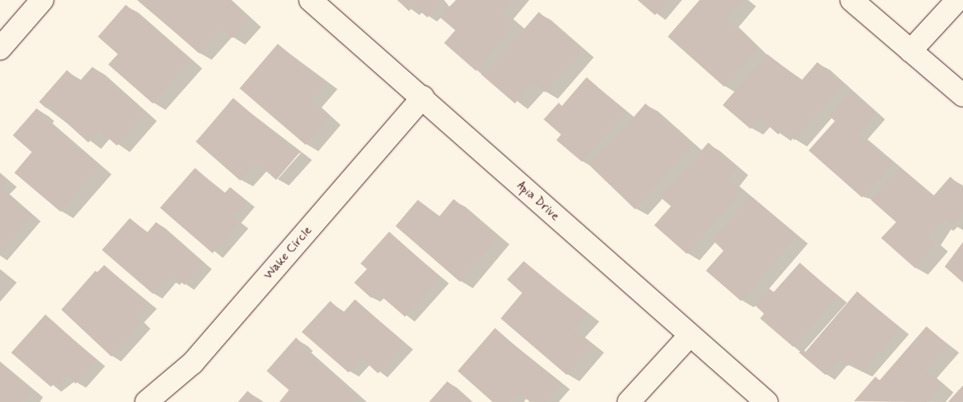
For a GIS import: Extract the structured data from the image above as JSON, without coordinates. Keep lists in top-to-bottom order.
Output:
{
  "streets": {
    "street": ["Apia Drive", "Wake Circle"]
  },
  "crossings": [
    ["Apia Drive", "Wake Circle"]
  ]
}
